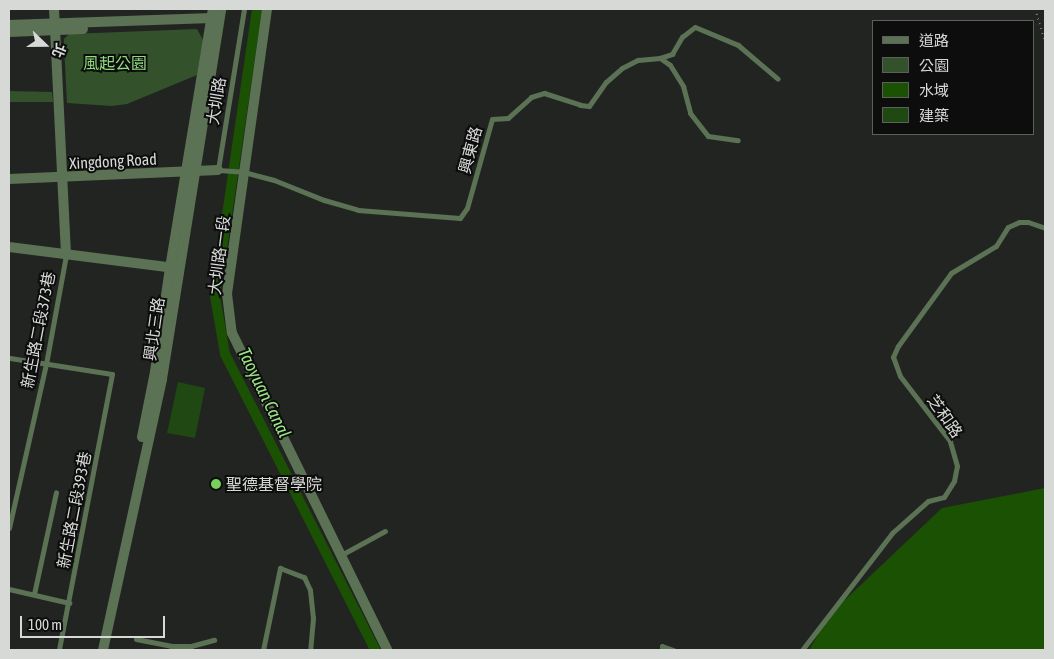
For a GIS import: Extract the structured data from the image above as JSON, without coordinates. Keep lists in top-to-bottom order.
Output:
{
  "streets": {
    "street": ["Xingdong Road", "大圳路一段", "興北三路"],
    "lane": [
      "大圳路",
      "興東路",
      "新生路二段373巷",
      "芝和路",
      "新生路二段393巷"
    ]
  },
  "crossings": [
    ["大圳路", "Xingdong Road"],
    ["興東路", "大圳路一段"],
    ["新生路二段373巷", "新生路二段393巷"]
  ],
  "water": ["Taoyuan Canal"],
  "parks": ["風起公園"],
  "places": ["聖德基督學院"],
  "legend": [
    "道路",
    "公園",
    "水域",
    "建築"
  ],
  "scale_bar": "100 m",
  "north": "right"
}
